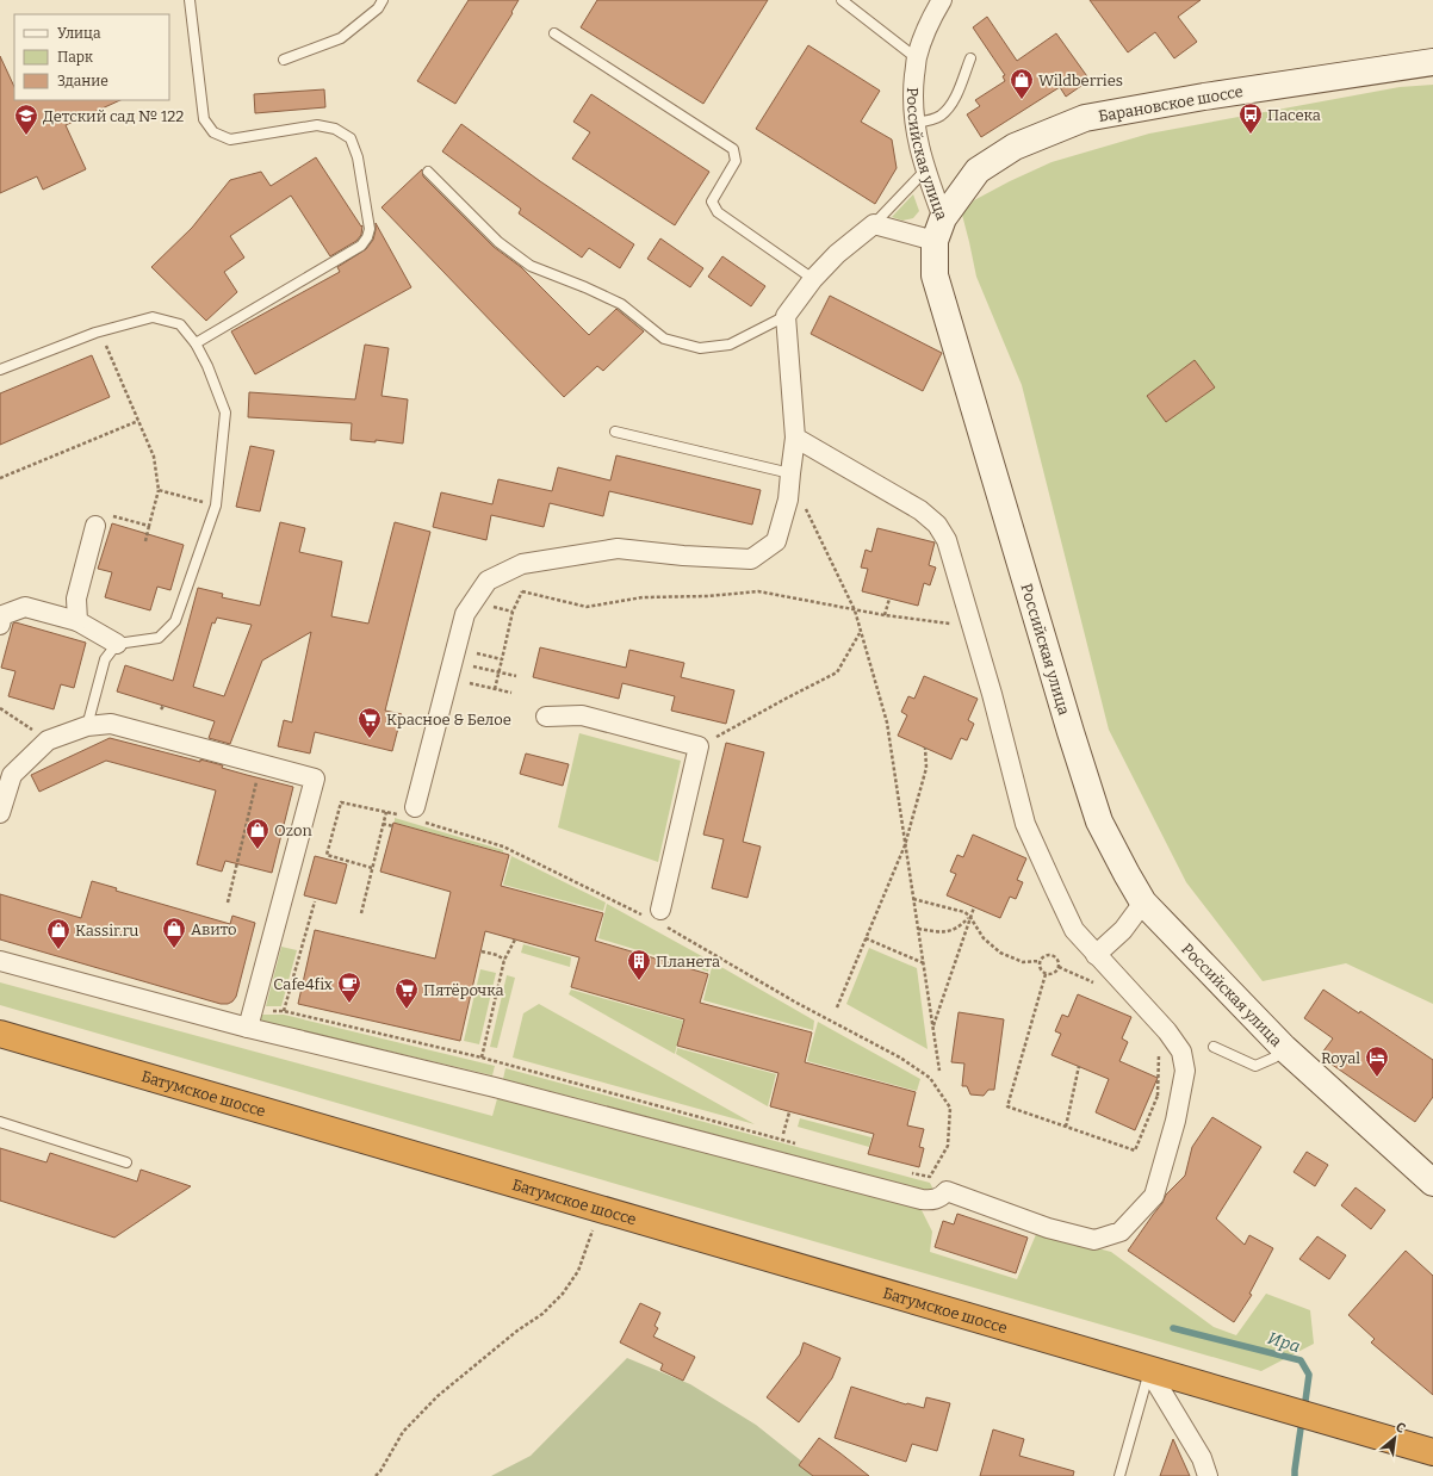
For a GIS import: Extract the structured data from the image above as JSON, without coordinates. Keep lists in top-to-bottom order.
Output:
{
  "streets": {
    "highway": ["Батумское шоссе"],
    "main road": ["Барановское шоссе", "Российская улица"]
  },
  "crossings": [
    ["Барановское шоссе", "Российская улица"]
  ],
  "water": ["Ира"],
  "places": {
    "shop": [
      "Wildberries",
      "Ozon",
      "Авито",
      "Kassir.ru"
    ],
    "bus stop": ["Пасека"],
    "school or university": ["Детский сад № 122"],
    "supermarket": ["Красное & Белое", "Пятёрочка"],
    "building": ["Планета"],
    "cafe": ["Cafe4fix"],
    "hotel": ["Royal"]
  },
  "legend": ["Улица", "Парк", "Здание"],
  "north": "top right"
}
